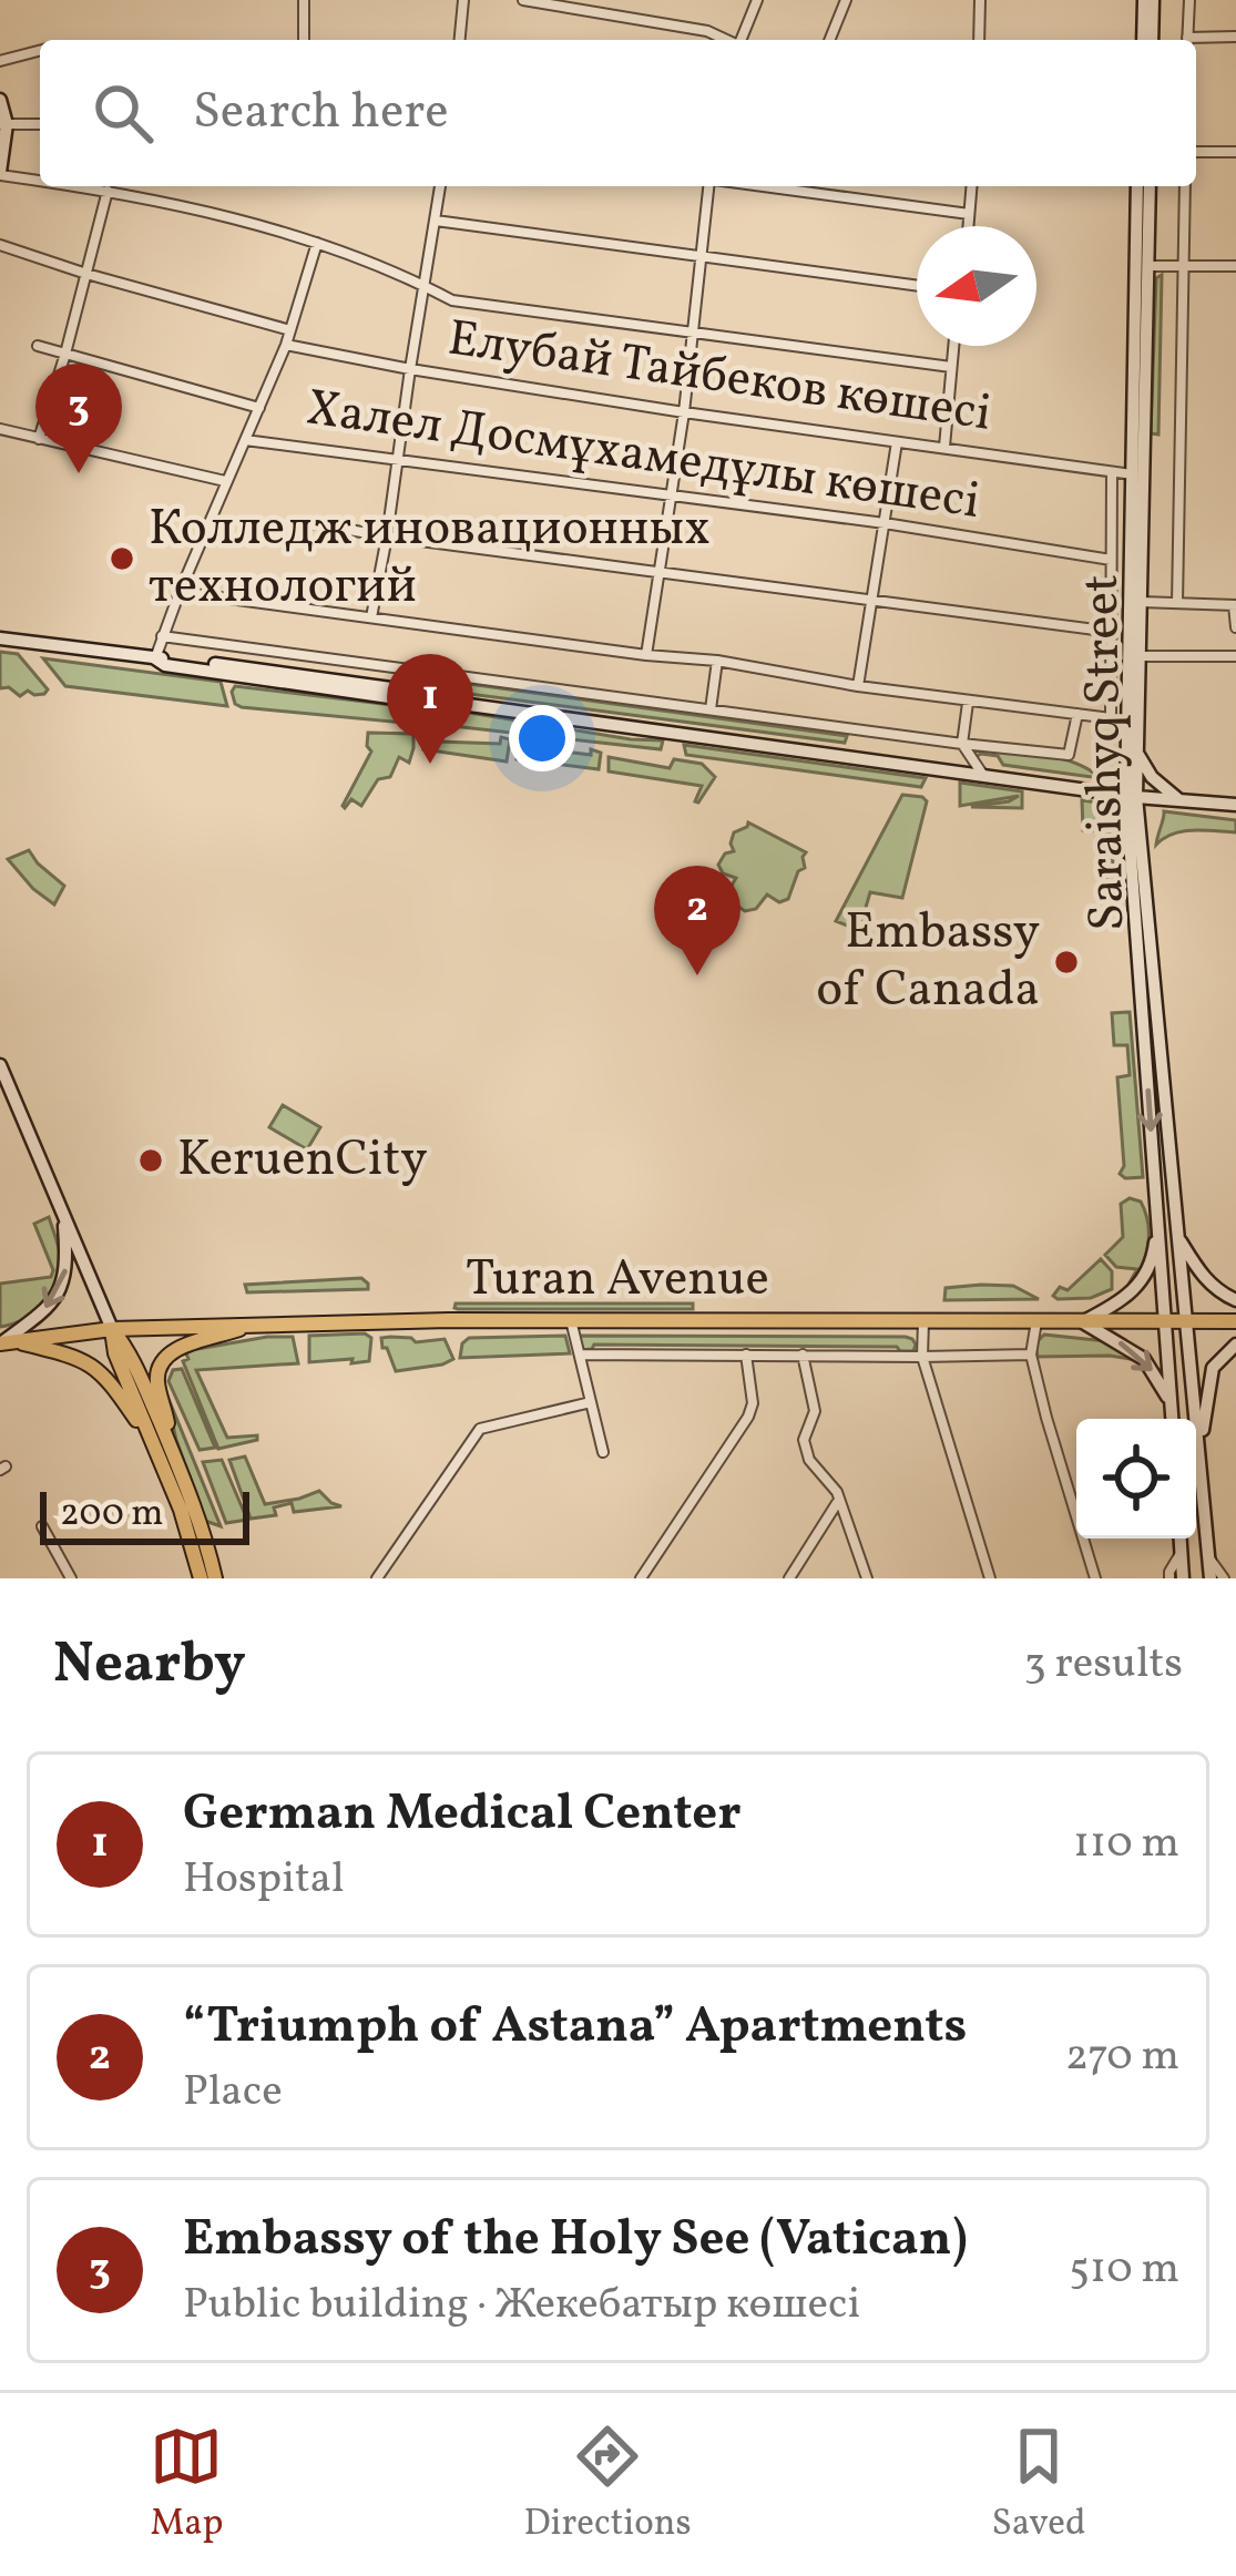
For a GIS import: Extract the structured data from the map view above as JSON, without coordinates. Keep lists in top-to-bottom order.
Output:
{
  "streets": {
    "main road": ["Saraishyq Street", "Turan Avenue"],
    "street": ["Елубай Тайбеков көшесі", "Халел Досмұхамедұлы көшесі"]
  },
  "crossings": [
    ["Елубай Тайбеков көшесі", "Saraishyq Street"],
    ["Saraishyq Street", "Turan Avenue"]
  ],
  "places": ["Колледж иновационных технологий", "Embassy of Canada", "KeruenCity"],
  "scale_bar": "200 m",
  "north": "left",
  "page": {
    "search": "Search here",
    "pins": ["3", "1", "2"],
    "scale": "200 m",
    "heading": ["Nearby", "3 results"],
    "list": [
      {
        "mark": "1",
        "name": "German Medical Center",
        "note": "Hospital",
        "value": "110 m"
      },
      {
        "mark": "2",
        "name": "“Triumph of Astana” Apartments",
        "note": "Place",
        "value": "270 m"
      },
      {
        "mark": "3",
        "name": "Embassy of the Holy See (Vatican)",
        "note": "Public building · Жекебатыр көшесі",
        "value": "510 m"
      }
    ],
    "nav": ["Map", "Directions", "Saved"]
  }
}
